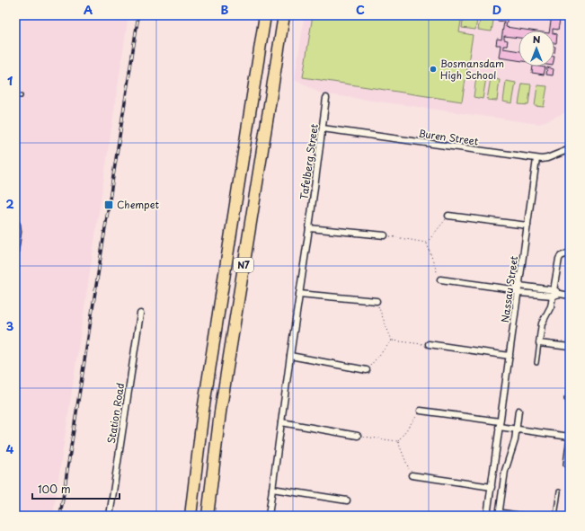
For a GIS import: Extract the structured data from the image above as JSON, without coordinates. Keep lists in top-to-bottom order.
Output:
{
  "streets": {
    "highway": ["N7"],
    "street": [
      "Buren Street",
      "Tafelberg Street",
      "Nassau Street",
      "Station Road"
    ]
  },
  "crossings": [
    ["Buren Street", "Tafelberg Street"],
    ["Buren Street", "Nassau Street"]
  ],
  "places": {
    "other": ["Bosmansdam High School"],
    "transit": ["Chempet"]
  },
  "scale_bar": "100 m",
  "north": "top",
  "grid": {
    "columns": [
      "A",
      "B",
      "C",
      "D"
    ],
    "rows": [
      "1",
      "2",
      "3",
      "4"
    ]
  }
}
